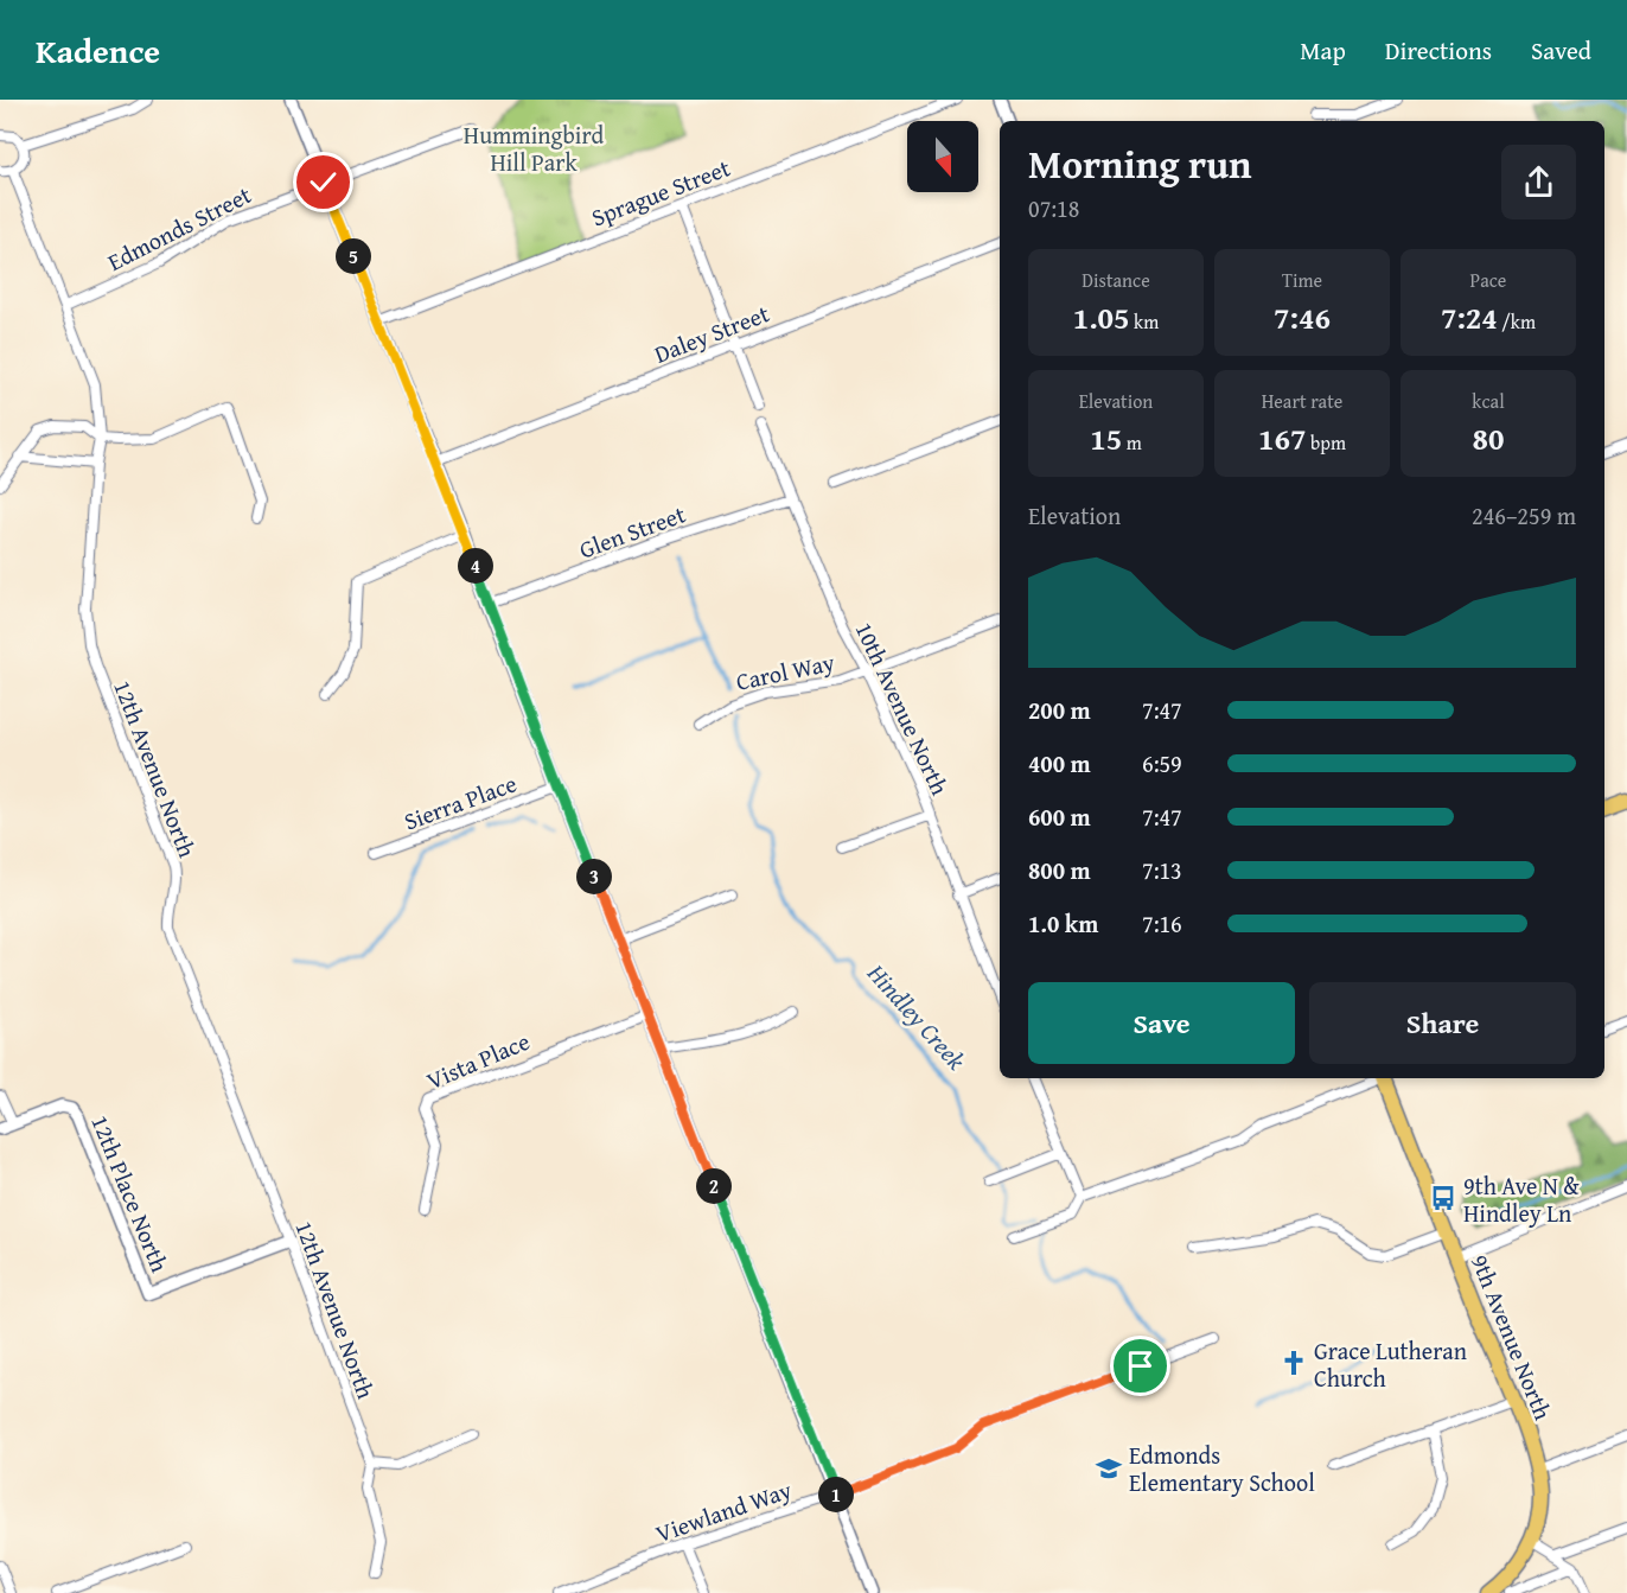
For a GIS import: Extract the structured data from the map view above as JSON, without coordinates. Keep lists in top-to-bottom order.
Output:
{
  "streets": {
    "main road": ["9th Avenue North"],
    "street": [
      "Sprague Street",
      "Edmonds Street",
      "Daley Street",
      "Glen Street",
      "Carol Way",
      "10th Avenue North",
      "12th Avenue North",
      "Sierra Place",
      "Vista Place",
      "12th Place North",
      "Viewland Way"
    ]
  },
  "crossings": [
    ["Edmonds Street", "12th Avenue North"],
    ["Glen Street", "10th Avenue North"],
    ["Carol Way", "10th Avenue North"],
    ["12th Avenue North", "12th Place North"]
  ],
  "water": ["Hindley Creek"],
  "parks": ["Hummingbird Hill Park"],
  "places": {
    "bus stop": ["9th Ave N & Hindley Ln"],
    "church": ["Grace Lutheran Church"],
    "school or university": ["Edmonds Elementary School"]
  },
  "north": "bottom",
  "page": {
    "header": "Kadence",
    "nav": ["Map", "Directions", "Saved"],
    "heading": ["Morning run", "07:18"],
    "pins": [
      "5",
      "4",
      "3",
      "2",
      "1"
    ],
    "stats": [
      ["Distance", "1.05 km"],
      ["Time", "7:46"],
      ["Pace", "7:24 /km"],
      ["Elevation", "15 m"],
      ["Heart rate", "167 bpm"],
      ["kcal", "80"]
    ],
    "chart": ["Elevation", "246–259 m"],
    "list": [
      {
        "name": "200 m",
        "note": "7:47"
      },
      {
        "name": "400 m",
        "note": "6:59"
      },
      {
        "name": "600 m",
        "note": "7:47"
      },
      {
        "name": "800 m",
        "note": "7:13"
      },
      {
        "name": "1.0 km",
        "note": "7:16"
      }
    ],
    "buttons": ["Save", "Share"]
  }
}
